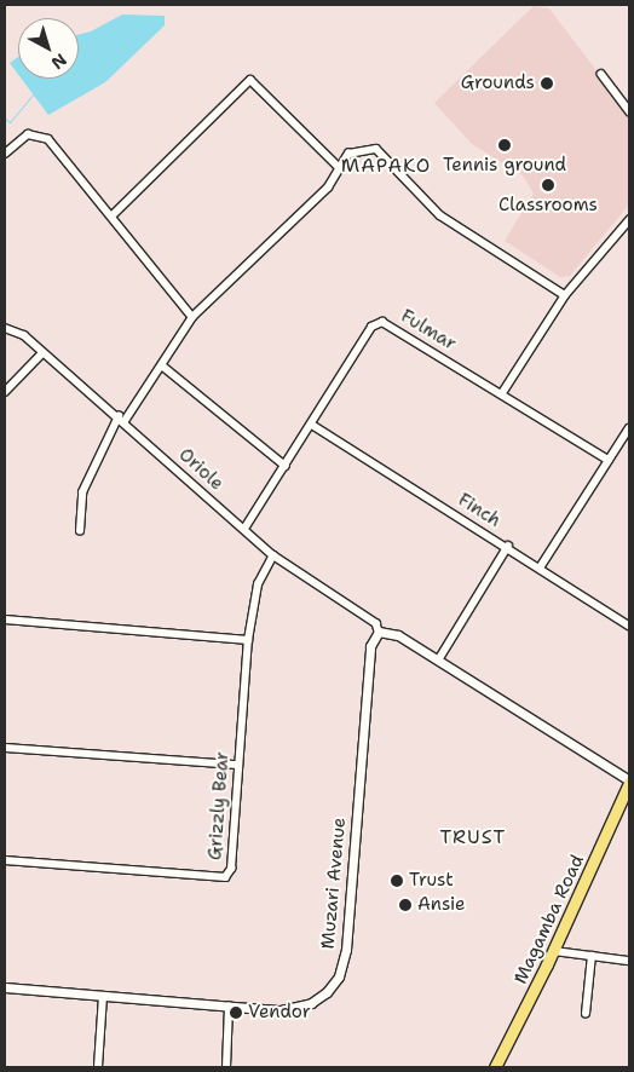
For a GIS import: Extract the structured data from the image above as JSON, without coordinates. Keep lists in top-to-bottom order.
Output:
{
  "streets": {
    "highway": ["Magamba Road"],
    "street": [
      "Fulmar",
      "Oriole",
      "Finch",
      "Grizzly Bear",
      "Muzari Avenue"
    ]
  },
  "crossings": [
    ["Fulmar", "Oriole"],
    ["Fulmar", "Finch"],
    ["Oriole", "Grizzly Bear"],
    ["Oriole", "Muzari Avenue"]
  ],
  "districts": ["MAPAKO", "TRUST"],
  "places": [
    "Grounds",
    "Tennis ground",
    "Classrooms",
    "Trust",
    "Ansie",
    "Vendor"
  ],
  "north": "bottom right"
}
